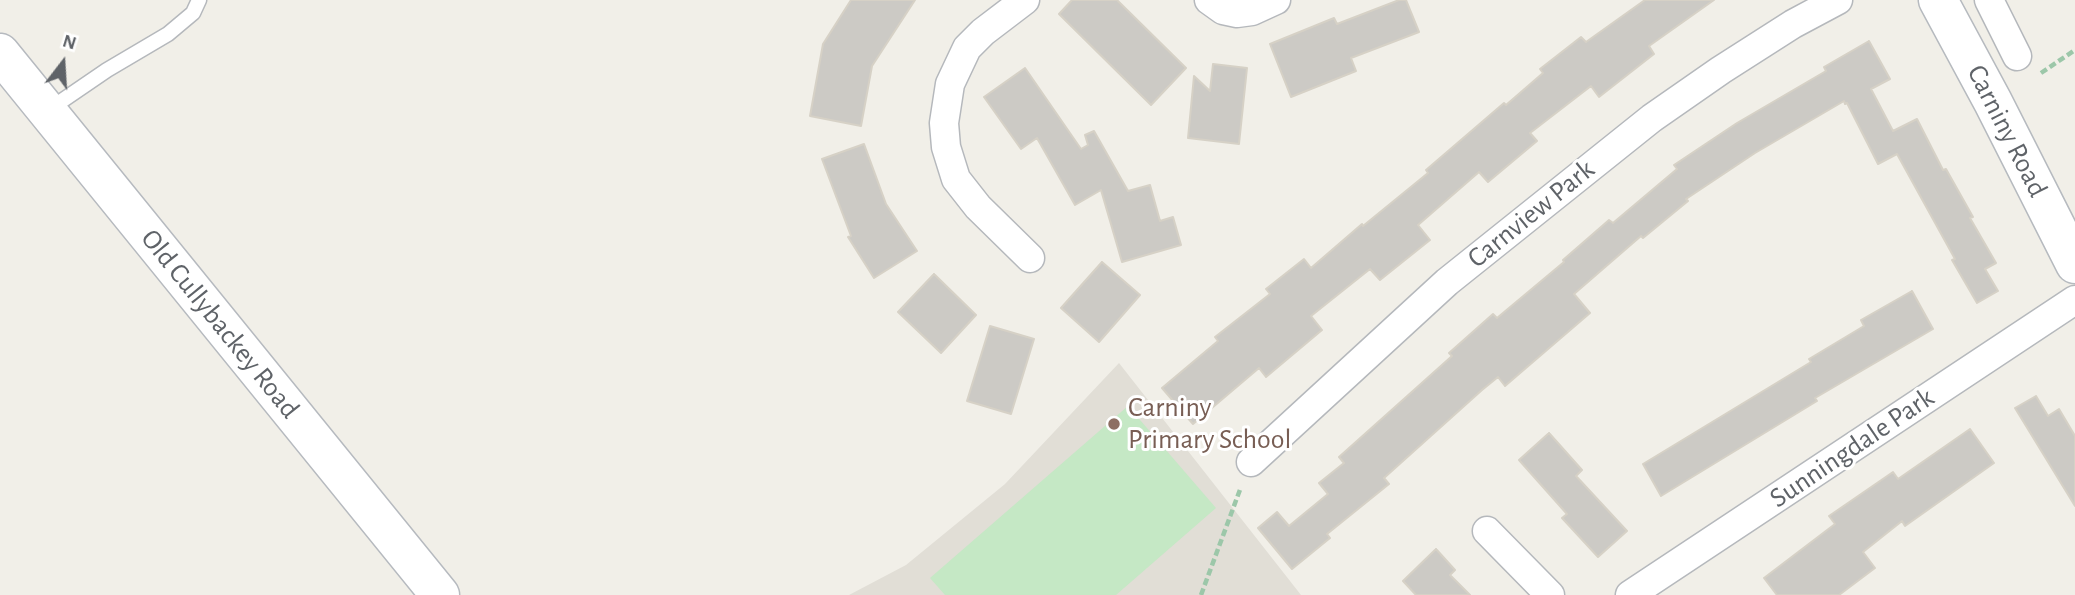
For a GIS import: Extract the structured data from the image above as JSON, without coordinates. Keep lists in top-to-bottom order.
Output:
{
  "streets": {
    "street": [
      "Carniny Road",
      "Carnview Park",
      "Old Cullybackey Road",
      "Sunningdale Park"
    ]
  },
  "places": ["Carniny Primary School"],
  "north": "top"
}
